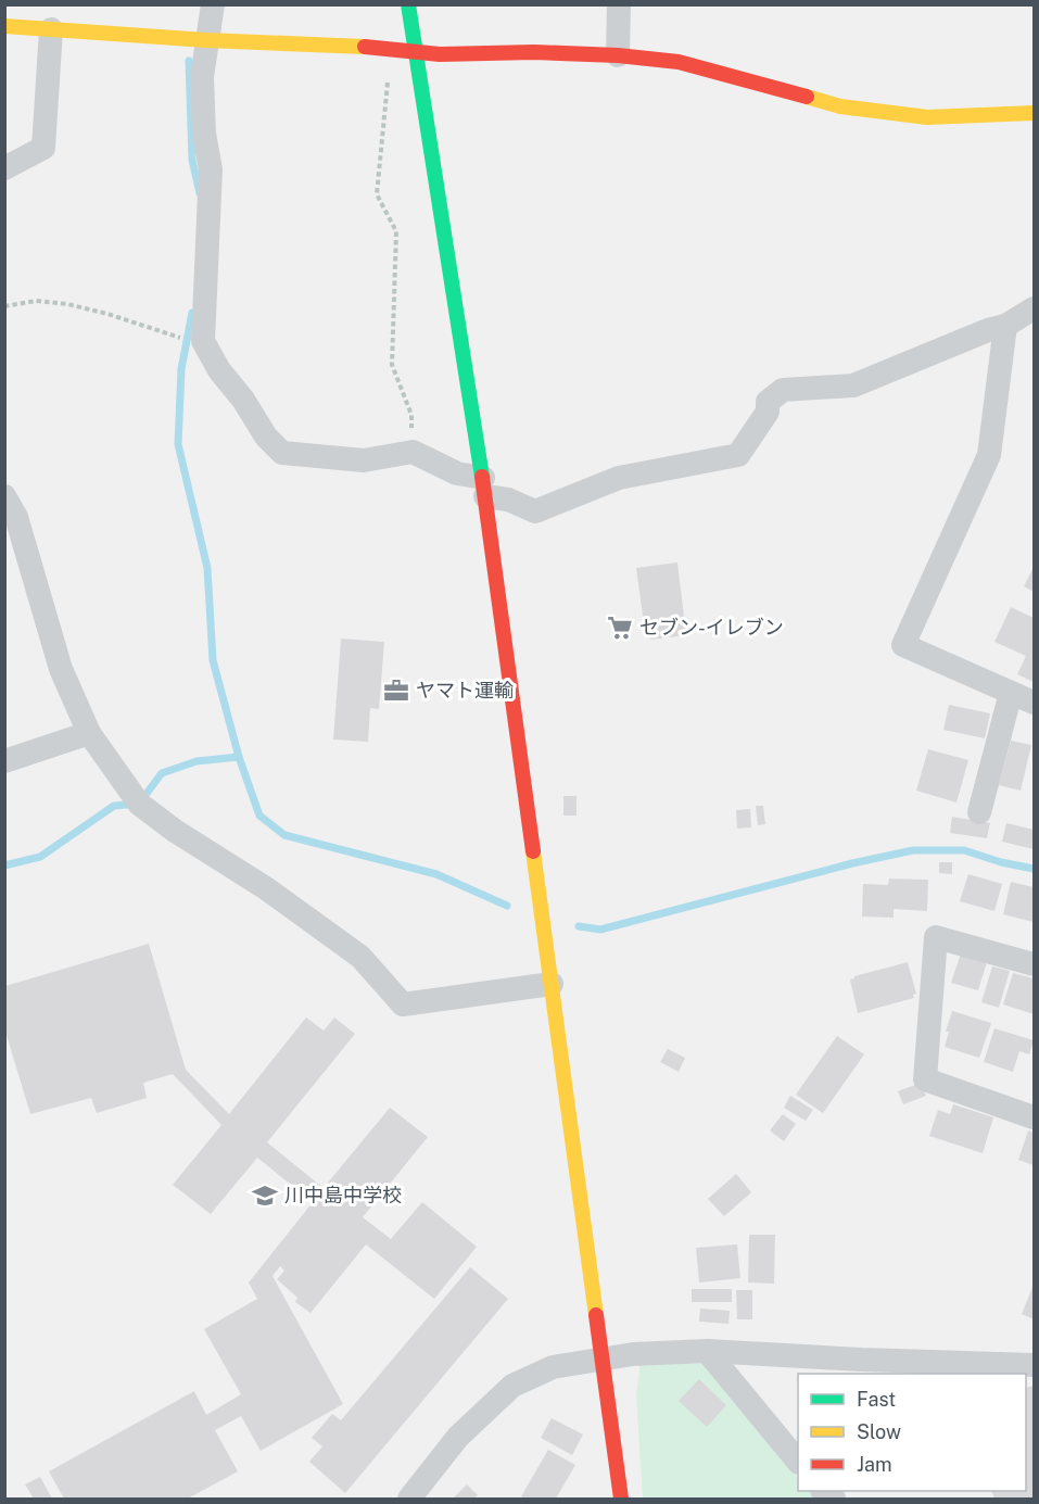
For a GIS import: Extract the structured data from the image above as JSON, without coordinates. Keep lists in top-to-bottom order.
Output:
{
  "places": {
    "supermarket": ["セブン-イレブン"],
    "office": ["ヤマト運輸"],
    "school or university": ["川中島中学校"]
  },
  "legend": ["Fast", "Slow", "Jam"]
}
